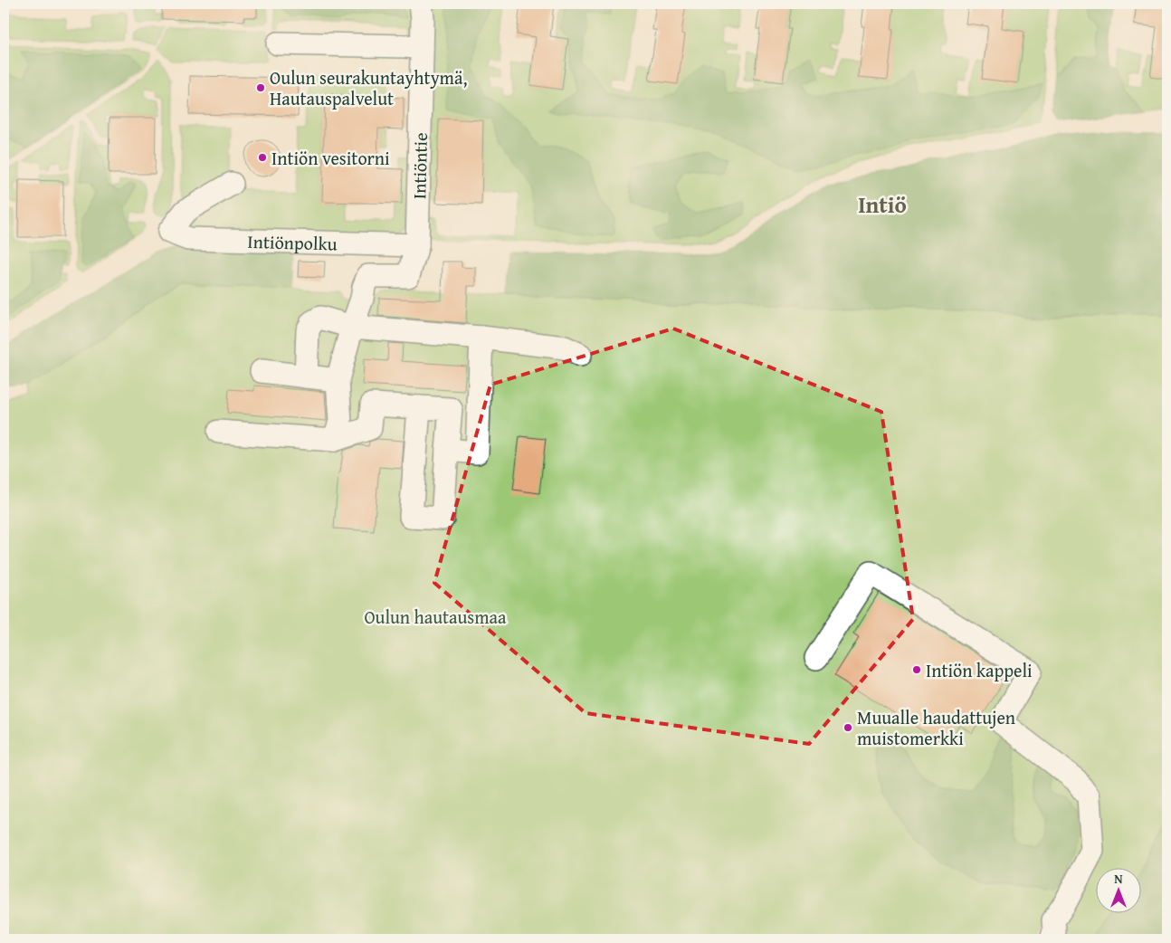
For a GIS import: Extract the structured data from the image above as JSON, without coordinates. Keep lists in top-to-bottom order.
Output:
{
  "streets": {
    "street": ["Intiöntie", "Intiönpolku"]
  },
  "crossings": [
    ["Intiöntie", "Intiönpolku"]
  ],
  "districts": ["Intiö"],
  "parks": ["Oulun hautausmaa"],
  "places": [
    "Oulun seurakuntayhtymä, Hautauspalvelut",
    "Intiön vesitorni",
    "Intiön kappeli",
    "Muualle haudattujen muistomerkki"
  ],
  "north": "top"
}
